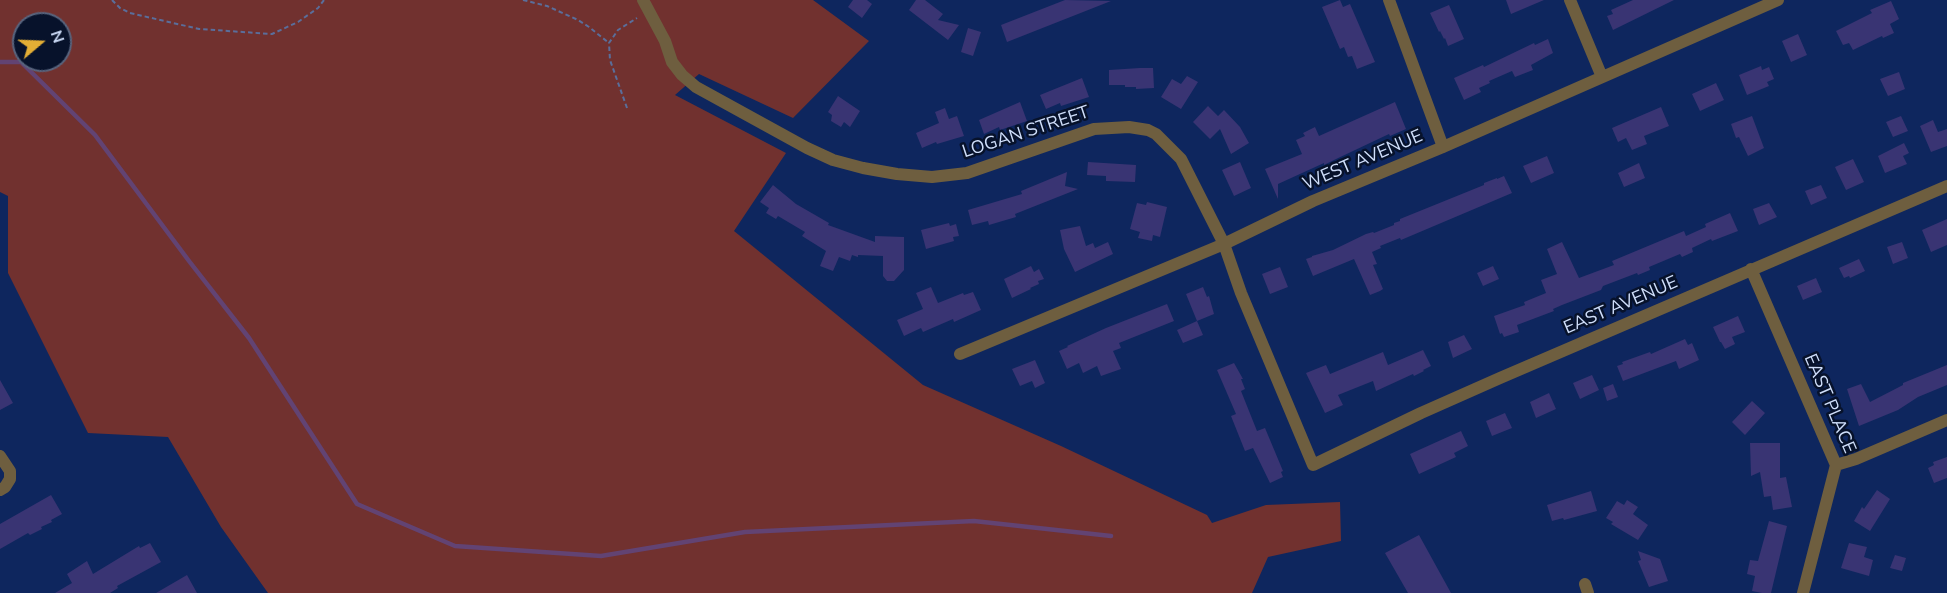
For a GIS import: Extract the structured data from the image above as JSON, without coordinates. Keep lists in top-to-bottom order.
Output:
{
  "streets": {
    "street": [
      "LOGAN STREET",
      "WEST AVENUE",
      "EAST AVENUE",
      "EAST PLACE"
    ]
  },
  "crossings": [
    ["LOGAN STREET", "WEST AVENUE"],
    ["LOGAN STREET", "EAST AVENUE"],
    ["EAST AVENUE", "EAST PLACE"]
  ],
  "north": "right"
}
